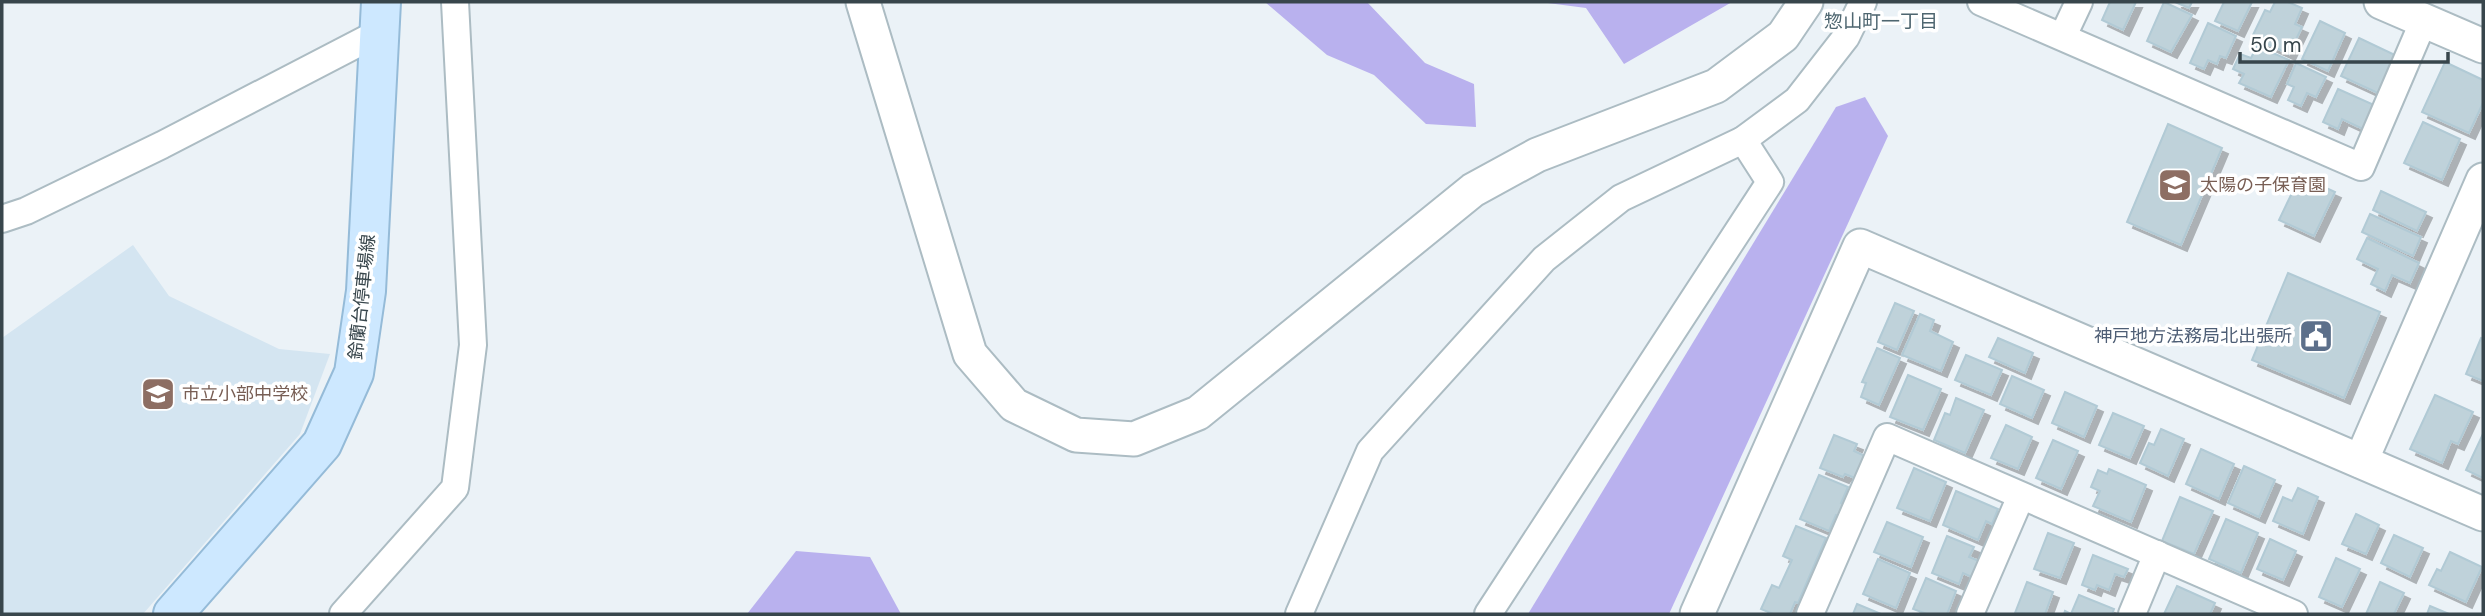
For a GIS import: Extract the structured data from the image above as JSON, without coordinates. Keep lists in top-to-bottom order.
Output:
{
  "streets": {
    "main road": ["鈴蘭台停車場線"]
  },
  "districts": ["惣山町一丁目"],
  "places": {
    "school or university": ["太陽の子保育園", "市立小部中学校"],
    "public building": ["神戸地方法務局北出張所"]
  },
  "scale_bar": "50 m"
}
